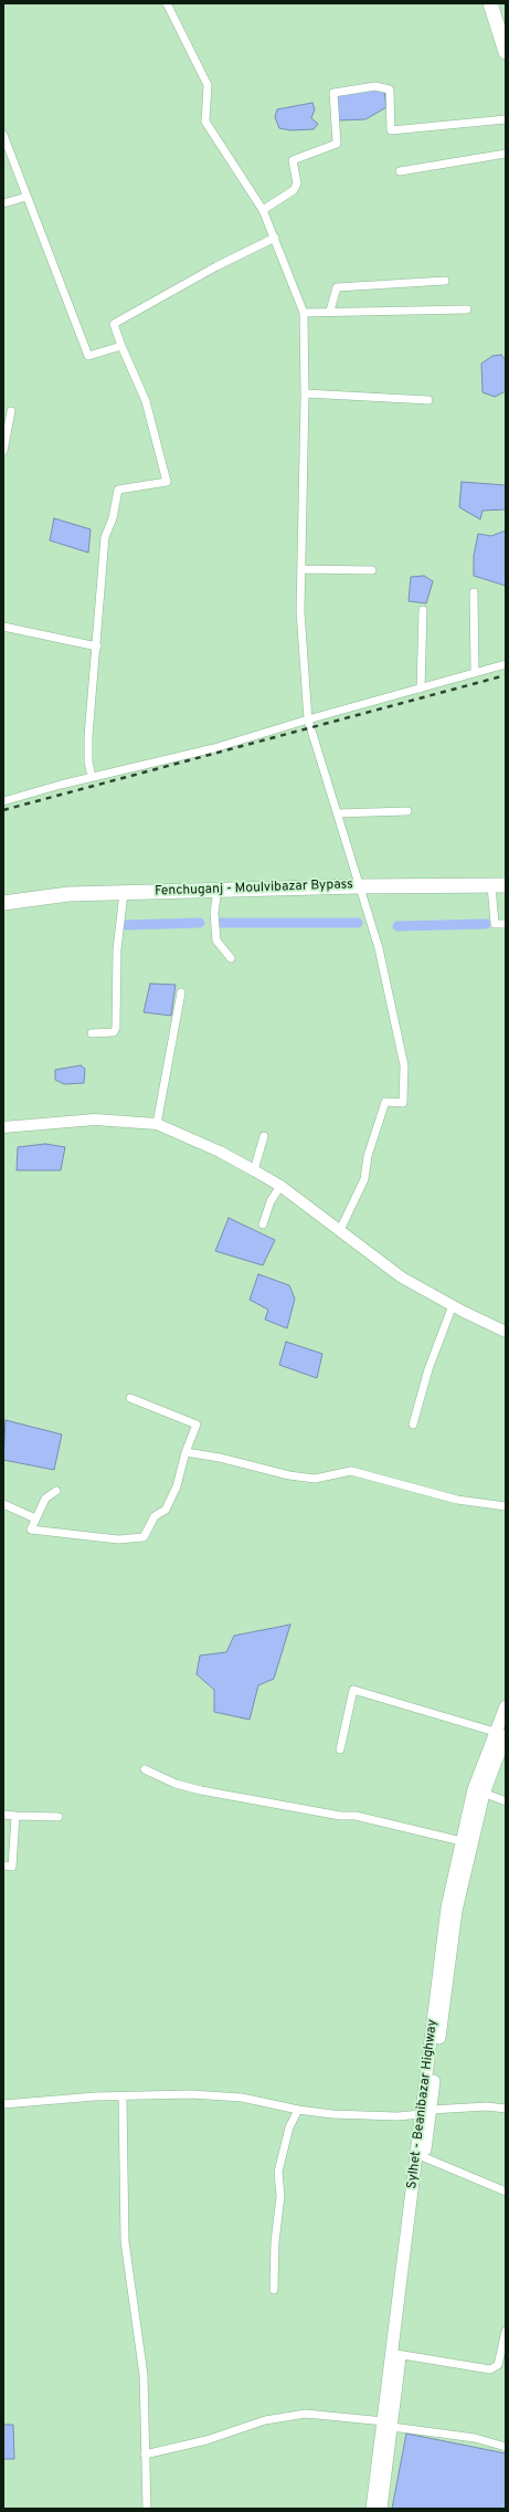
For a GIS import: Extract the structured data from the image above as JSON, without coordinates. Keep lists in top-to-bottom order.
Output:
{
  "streets": {
    "highway": ["Fenchuganj - Moulvibazar Bypass"],
    "main road": ["Sylhet - Beanibazar Highway"]
  }
}
